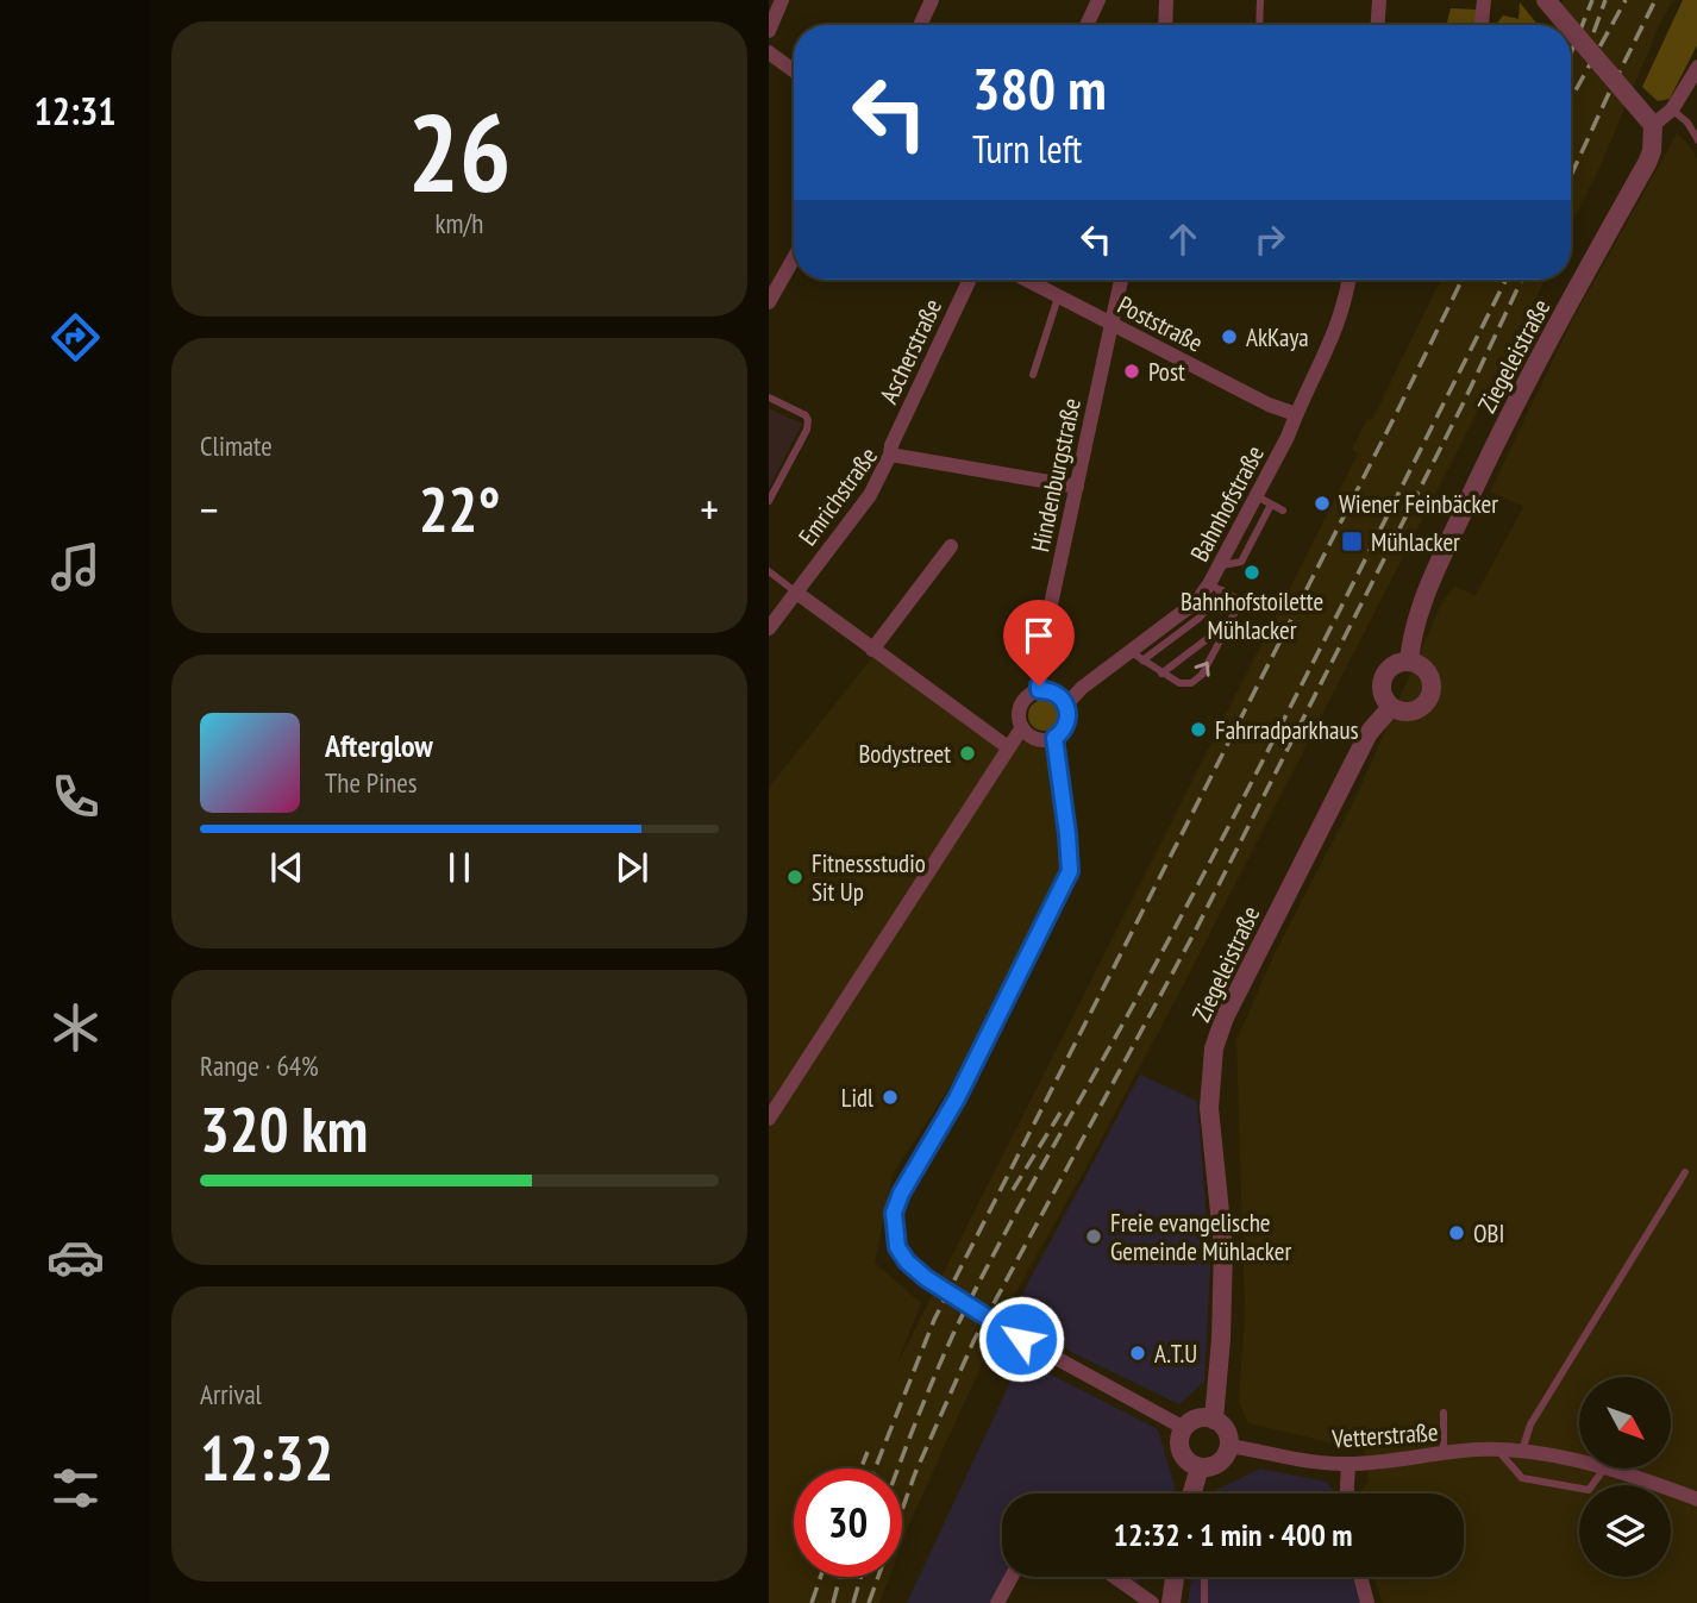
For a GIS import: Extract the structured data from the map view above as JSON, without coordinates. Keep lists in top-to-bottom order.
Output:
{
  "streets": {
    "street": [
      "Poststraße",
      "Ascherstraße",
      "Ziegeleistraße",
      "Hindenburgstraße",
      "Emrichstraße",
      "Bahnhofstraße",
      "Vetterstraße"
    ]
  },
  "crossings": [
    ["Poststraße", "Hindenburgstraße"],
    ["Poststraße", "Bahnhofstraße"],
    ["Ascherstraße", "Emrichstraße"],
    ["Ziegeleistraße", "Vetterstraße"],
    ["Hindenburgstraße", "Emrichstraße"],
    ["Hindenburgstraße", "Bahnhofstraße"]
  ],
  "places": {
    "other": [
      "AkKaya",
      "Post",
      "Wiener Feinbäcker",
      "Bahnhofstoilette Mühlacker",
      "Fahrradparkhaus",
      "Bodystreet",
      "Fitnessstudio Sit Up",
      "Lidl",
      "OBI",
      "Freie evangelische Gemeinde Mühlacker",
      "A.T.U"
    ],
    "transit": ["Mühlacker"]
  },
  "north": "bottom right",
  "page": {
    "tabs": "12:31",
    "tile": [
      ["26", "km/h"],
      "Climate",
      ["Range · 64%", "320 km"],
      ["Arrival", "12:32"]
    ],
    "turn": ["380 m", "Turn left"],
    "heat": ["−", "22°", "+"],
    "song": ["Afterglow", "The Pines"],
    "limit": "30",
    "trip": "12:32 · 1 min · 400 m"
  }
}
